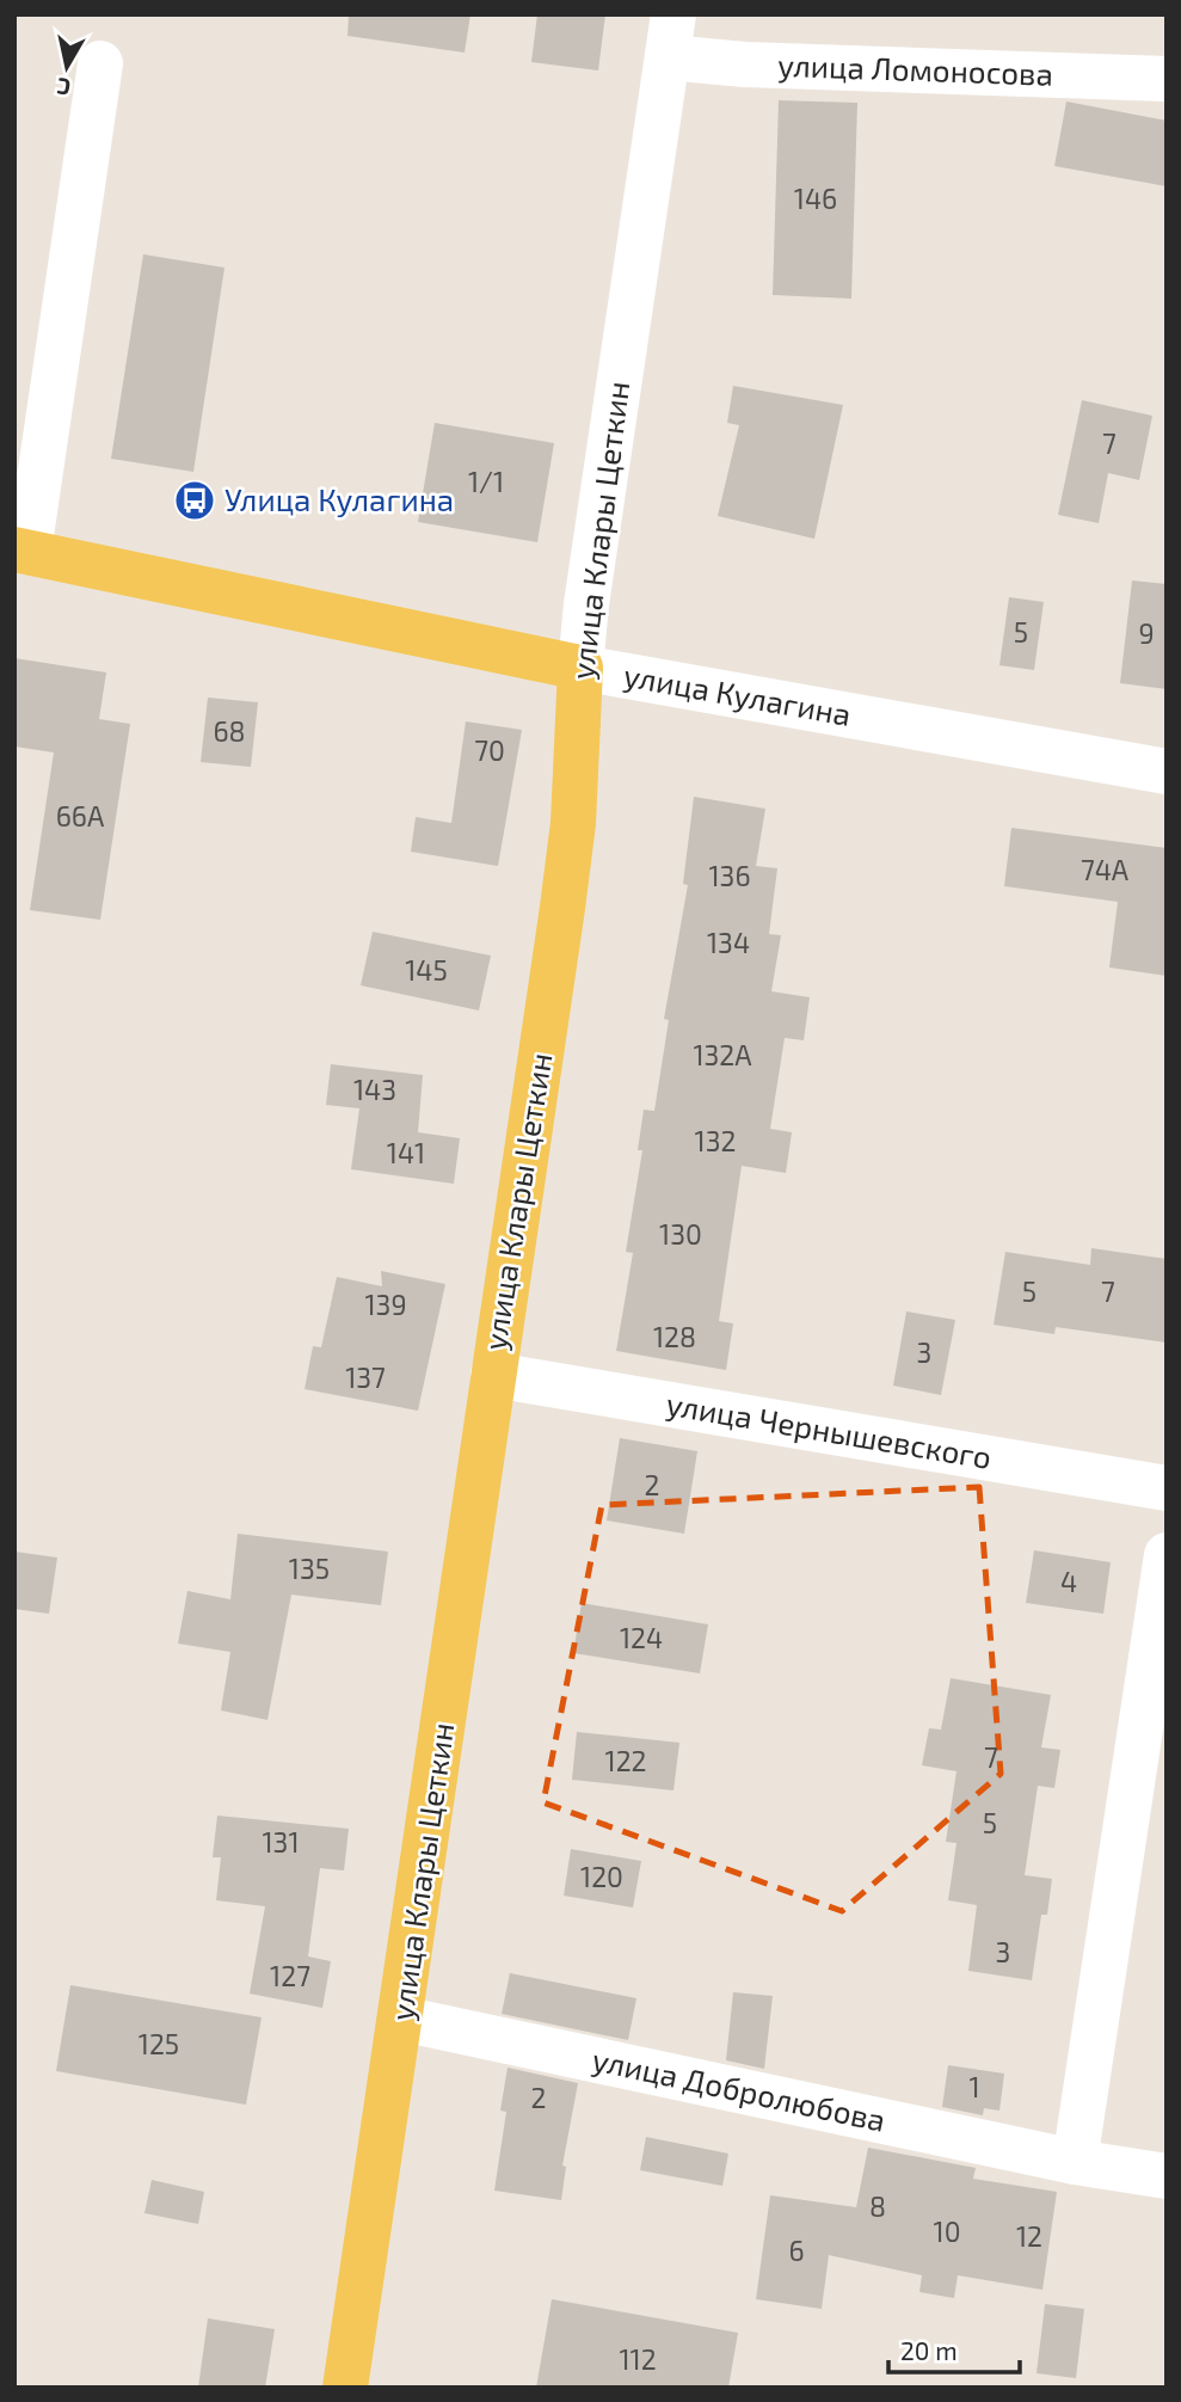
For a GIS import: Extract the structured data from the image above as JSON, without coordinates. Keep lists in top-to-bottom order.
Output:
{
  "streets": {
    "main road": ["улица Клары Цеткин", "улица Кулагина"],
    "street": ["улица Ломоносова", "улица Чернышевского", "улица Добролюбова"]
  },
  "crossings": [
    ["улица Ломоносова", "улица Клары Цеткин"],
    ["улица Клары Цеткин", "улица Кулагина"],
    ["улица Клары Цеткин", "улица Чернышевского"],
    ["улица Клары Цеткин", "улица Добролюбова"]
  ],
  "places": {
    "bus stop": ["Улица Кулагина"]
  },
  "house_numbers": [
    "146",
    "7",
    "1/1",
    "5",
    "9",
    "68",
    "70",
    "66А",
    "74А",
    "136",
    "134",
    "145",
    "132А",
    "143",
    "132",
    "141",
    "130",
    "5",
    "7",
    "139",
    "128",
    "3",
    "137",
    "2",
    "135",
    "4",
    "124",
    "7",
    "122",
    "5",
    "131",
    "120",
    "3",
    "127",
    "125",
    "1",
    "2",
    "8",
    "10",
    "12",
    "6",
    "112"
  ],
  "scale_bar": "20 m",
  "north": "bottom"
}
